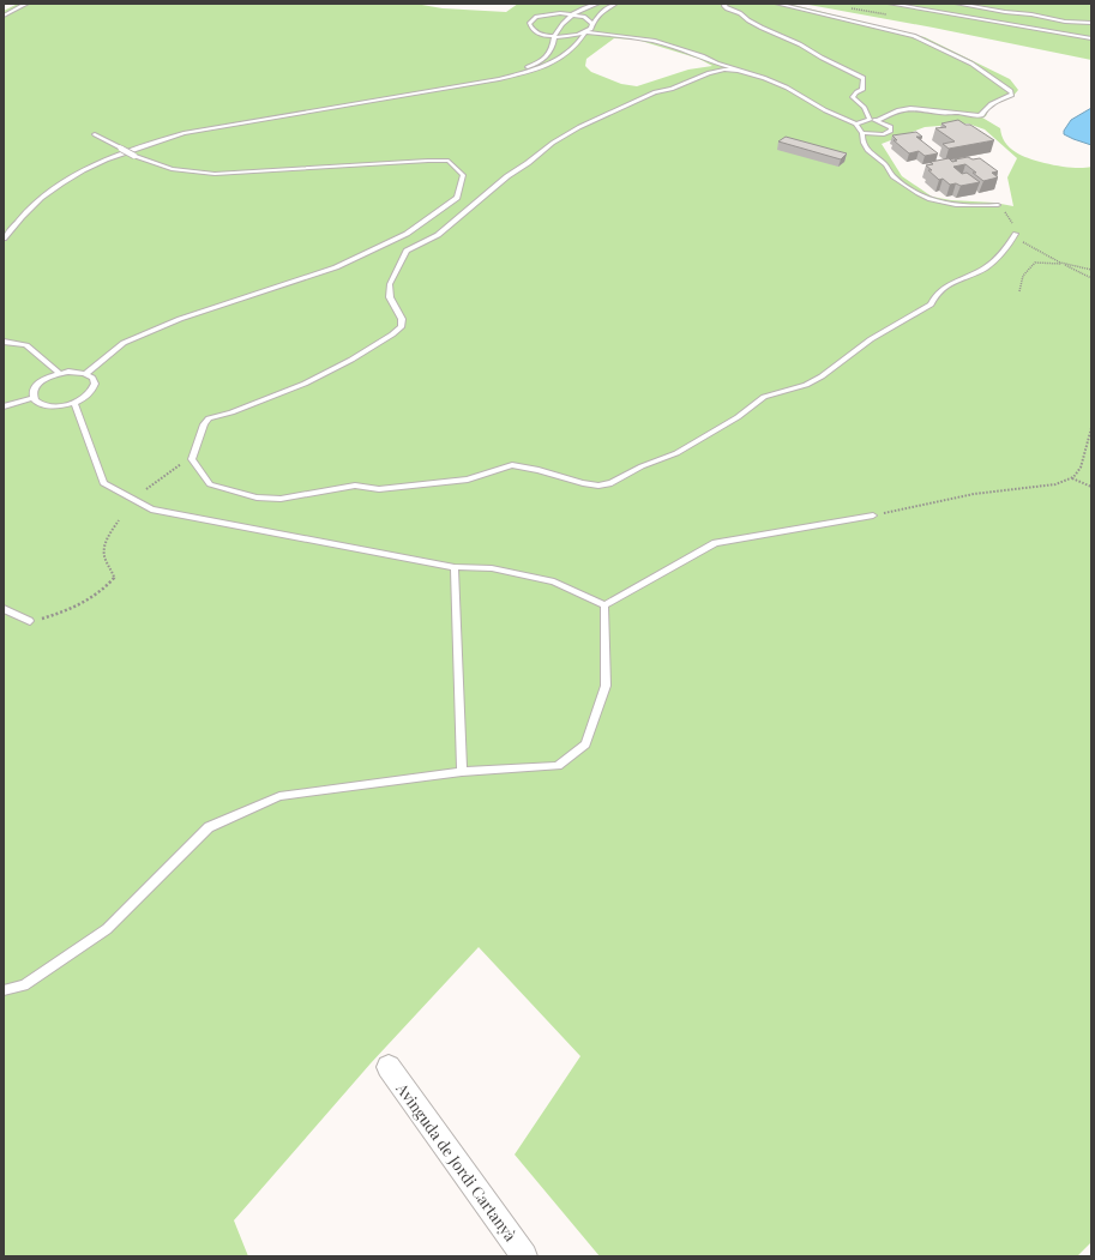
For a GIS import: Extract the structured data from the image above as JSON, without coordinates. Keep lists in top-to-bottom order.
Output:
{
  "streets": {
    "street": ["Avinguda de Jordi Cartanyà"]
  }
}
